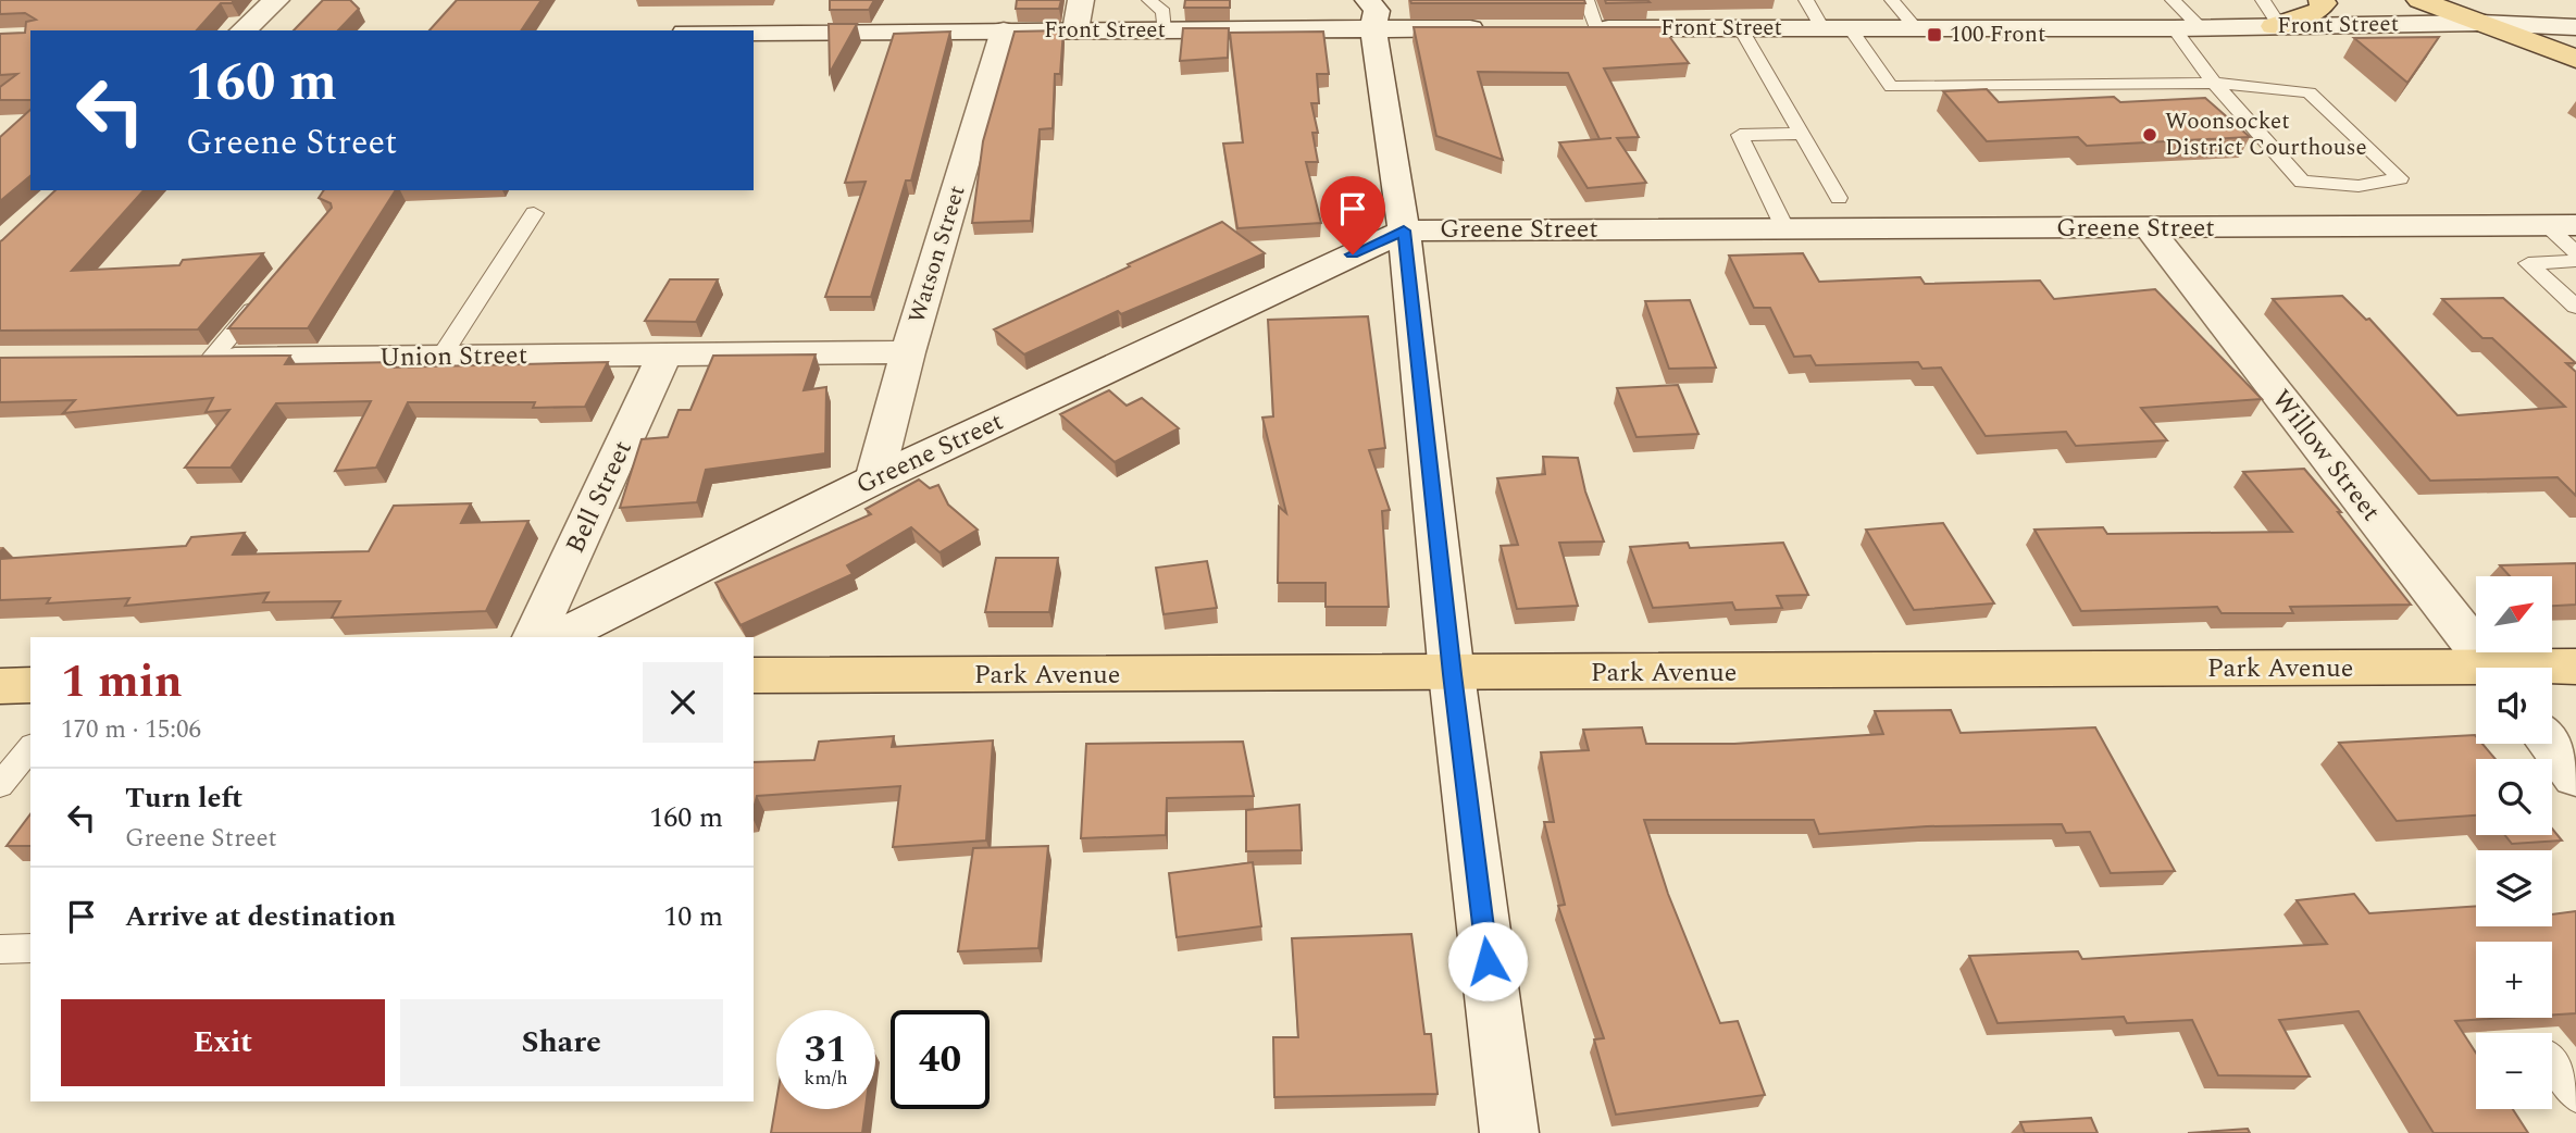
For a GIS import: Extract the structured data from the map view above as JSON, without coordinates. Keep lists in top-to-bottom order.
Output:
{
  "streets": {
    "main road": ["Park Avenue"],
    "street": [
      "Front Street",
      "Greene Street",
      "Watson Street",
      "Union Street",
      "Willow Street",
      "Bell Street"
    ]
  },
  "crossings": [
    ["Front Street", "Watson Street"],
    ["Greene Street", "Watson Street"],
    ["Greene Street", "Willow Street"],
    ["Watson Street", "Union Street"],
    ["Union Street", "Bell Street"]
  ],
  "places": {
    "transit": ["100 Front"],
    "other": ["Woonsocket District Courthouse"]
  },
  "north": "top right",
  "page": {
    "turn": ["160 m", "Greene Street"],
    "map_buttons": ["+", "−"],
    "heading": ["1 min", "170 m · 15:06"],
    "list": [
      {
        "name": "Turn left",
        "note": "Greene Street",
        "value": "160 m"
      },
      {
        "name": "Arrive at destination",
        "value": "10 m"
      }
    ],
    "buttons": ["Exit", "Share"],
    "speed": "31 km/h",
    "limit": "40"
  }
}
